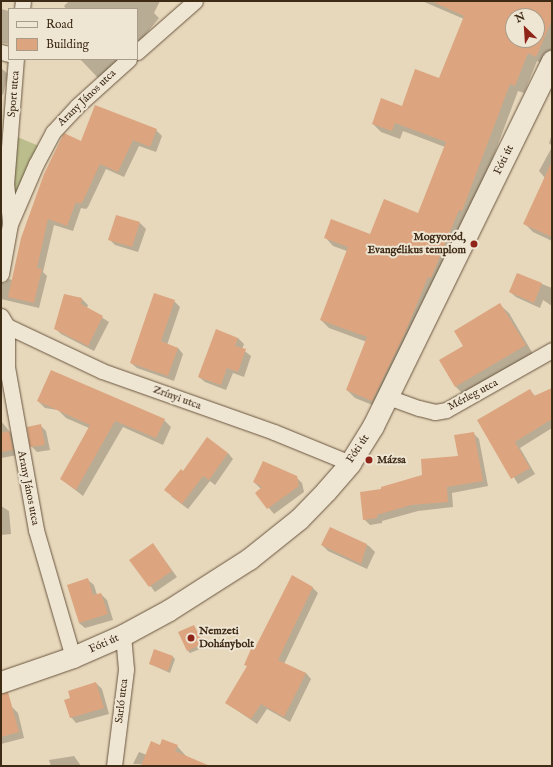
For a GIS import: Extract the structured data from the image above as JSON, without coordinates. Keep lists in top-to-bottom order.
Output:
{
  "streets": {
    "main road": ["Fóti út"],
    "street": [
      "Sport utca",
      "Arany János utca",
      "Mérleg utca",
      "Zrínyi utca",
      "Sarló utca"
    ]
  },
  "crossings": [
    ["Sport utca", "Arany János utca"],
    ["Arany János utca", "Fóti út"],
    ["Arany János utca", "Zrínyi utca"],
    ["Fóti út", "Mérleg utca"],
    ["Fóti út", "Zrínyi utca"],
    ["Fóti út", "Sarló utca"]
  ],
  "places": ["Mogyoród, Evangélikus templom", "Mázsa", "Nemzeti Dohánybolt"],
  "legend": ["Road", "Building"],
  "north": "top left"
}
